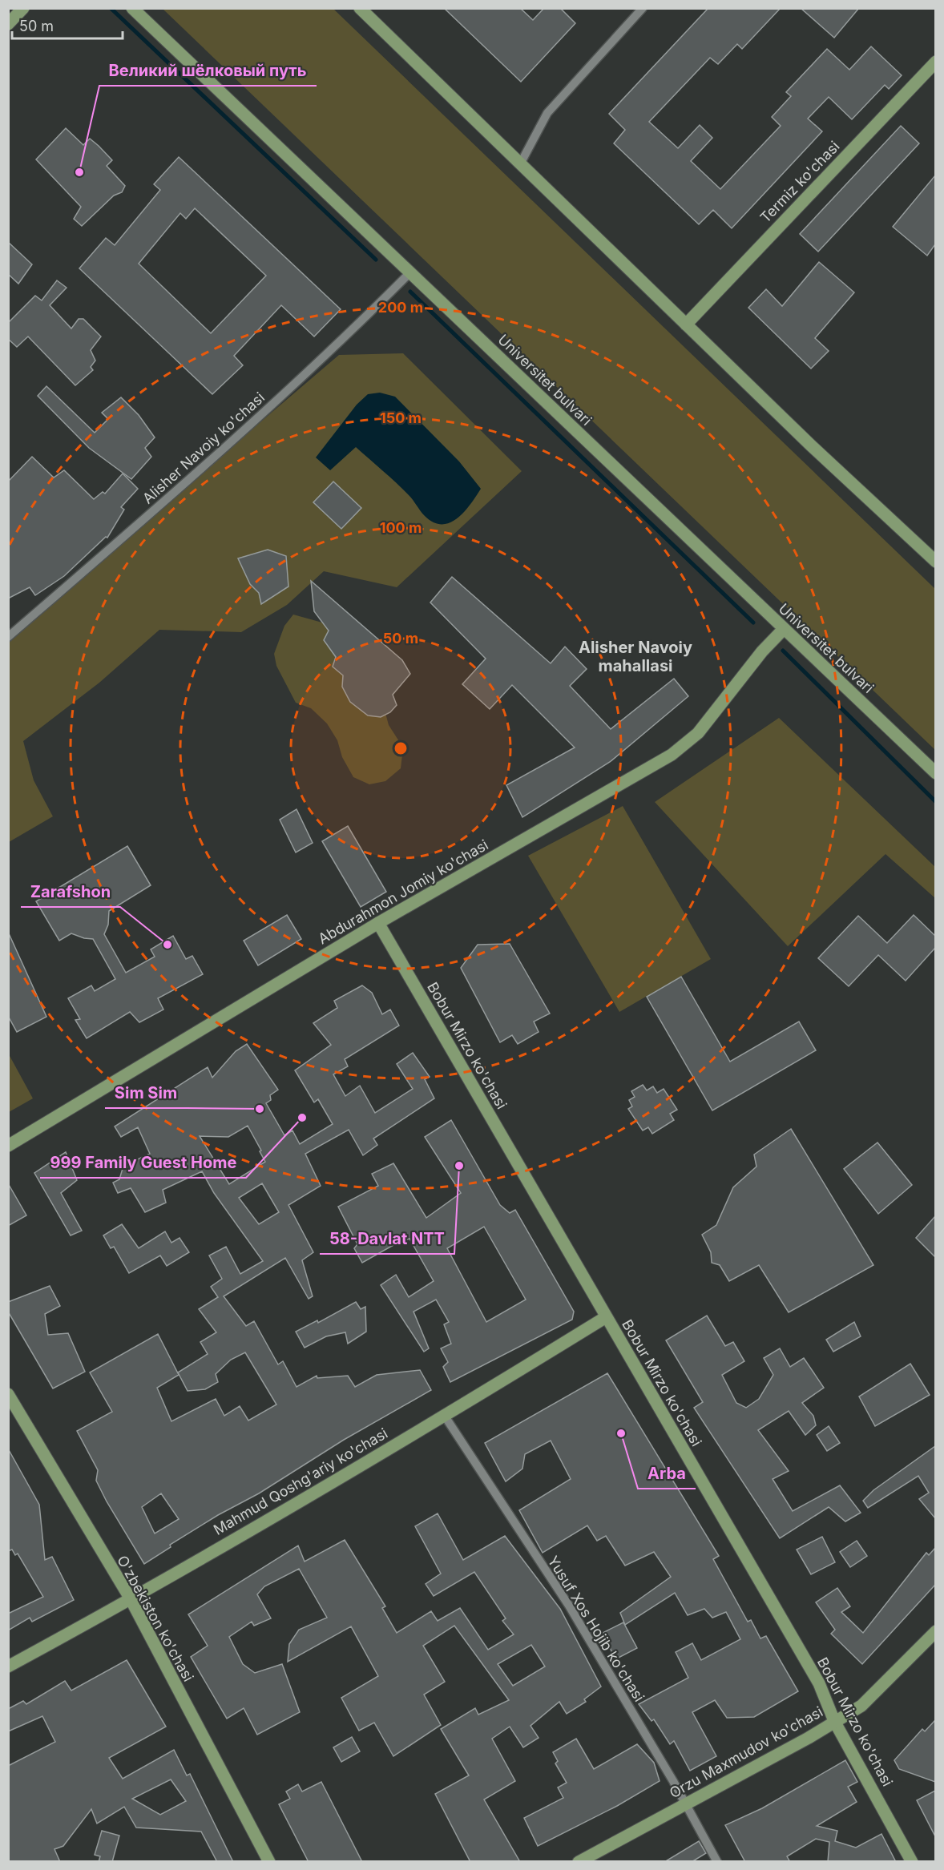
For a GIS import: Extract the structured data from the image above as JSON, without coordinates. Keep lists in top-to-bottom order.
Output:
{
  "streets": {
    "main road": [
      "Termiz ko'chasi",
      "Universitet bulvari",
      "Abdurahmon Jomiy ko'chasi",
      "Bobur Mirzo ko'chasi",
      "Mahmud Qoshg'ariy ko'chasi",
      "O'zbekiston ko'chasi",
      "Orzu Maxmudov ko'chasi"
    ],
    "street": ["Alisher Navoiy ko'chasi", "Yusuf Xos Hojib ko'chasi"]
  },
  "crossings": [
    ["Universitet bulvari", "Alisher Navoiy ko'chasi"],
    ["Universitet bulvari", "Abdurahmon Jomiy ko'chasi"],
    ["Abdurahmon Jomiy ko'chasi", "Bobur Mirzo ko'chasi"],
    ["Bobur Mirzo ko'chasi", "Mahmud Qoshg'ariy ko'chasi"],
    ["Bobur Mirzo ko'chasi", "Orzu Maxmudov ko'chasi"],
    ["Mahmud Qoshg'ariy ko'chasi", "O'zbekiston ko'chasi"],
    ["Mahmud Qoshg'ariy ko'chasi", "Yusuf Xos Hojib ko'chasi"],
    ["Yusuf Xos Hojib ko'chasi", "Orzu Maxmudov ko'chasi"]
  ],
  "districts": ["Alisher Navoiy mahallasi"],
  "places": [
    "Великий шёлковый путь",
    "Zarafshon",
    "Sim Sim",
    "999 Family Guest Home",
    "58-Davlat NTT",
    "Arba"
  ],
  "scale_bar": "50 m",
  "rings": [
    "200 m",
    "150 m",
    "100 m",
    "50 m"
  ]
}
